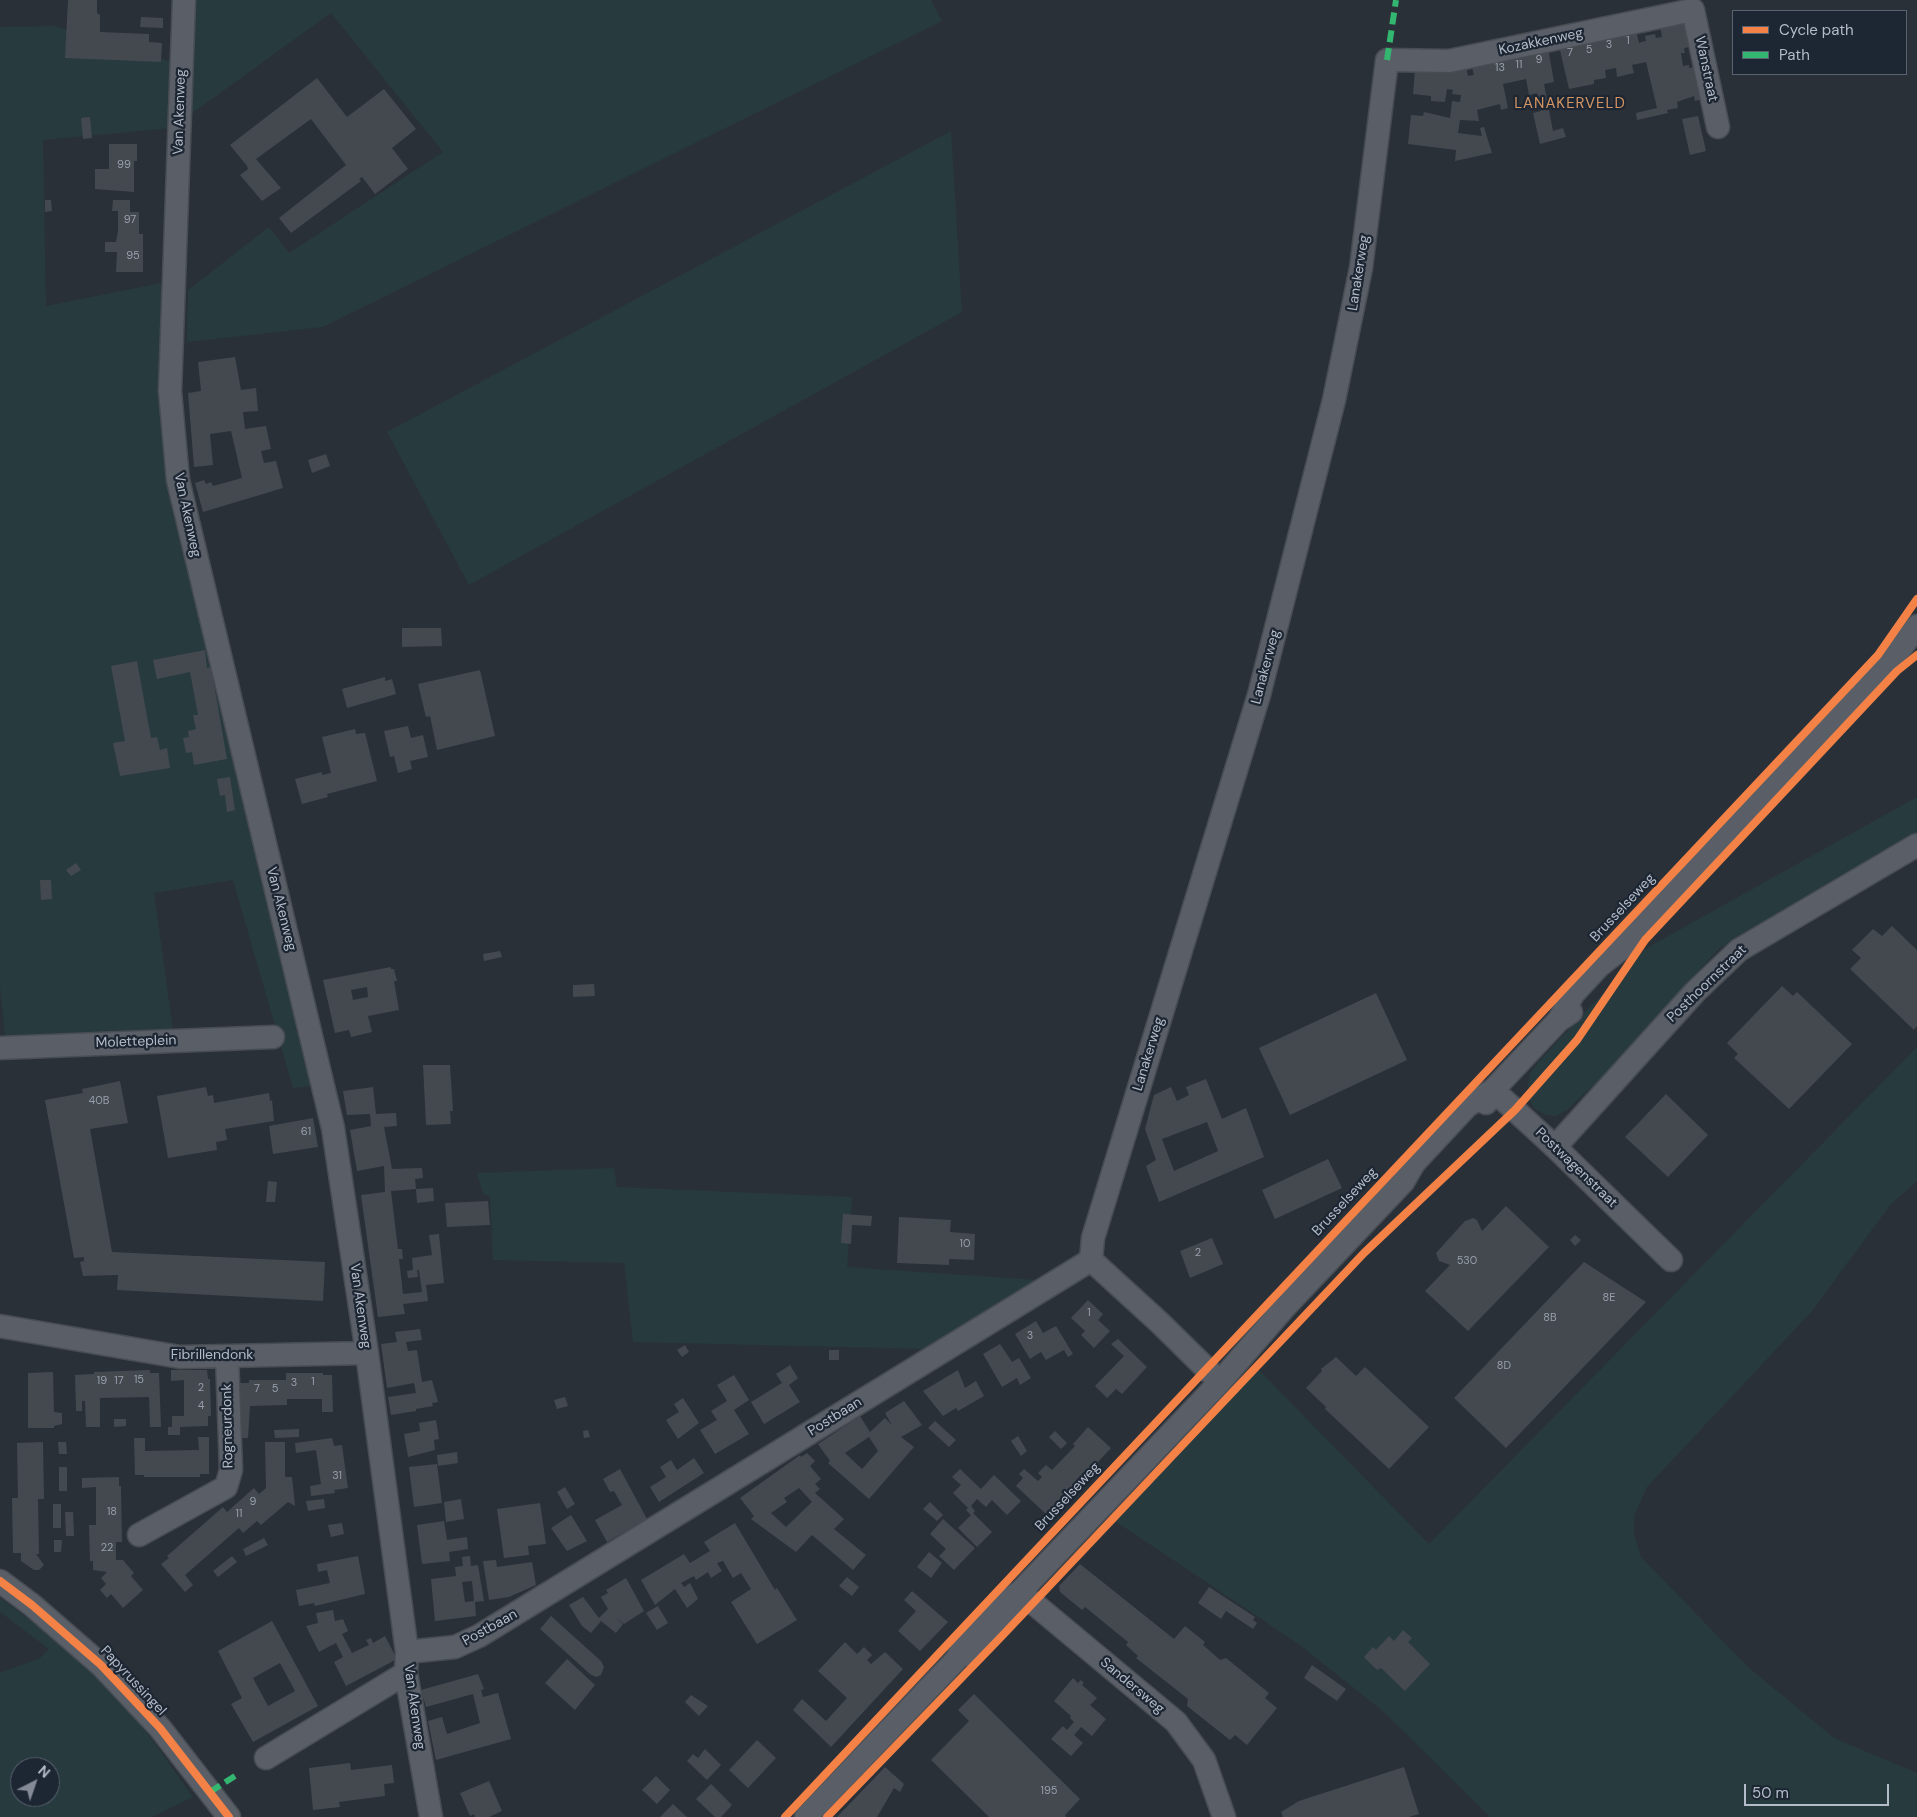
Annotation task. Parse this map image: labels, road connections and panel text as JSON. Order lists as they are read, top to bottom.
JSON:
{
  "streets": {
    "street": [
      "Kozakkenweg",
      "Wanstraat",
      "Van Akenweg",
      "Lanakerweg",
      "Brusselseweg",
      "Posthoornstraat",
      "Moletteplein",
      "Postwagenstraat",
      "Fibrillendonk",
      "Postbaan",
      "Rogneurdonk",
      "Papyrussingel",
      "Sandersweg"
    ]
  },
  "crossings": [
    ["Kozakkenweg", "Wanstraat"],
    ["Kozakkenweg", "Lanakerweg"],
    ["Van Akenweg", "Fibrillendonk"],
    ["Van Akenweg", "Postbaan"],
    ["Lanakerweg", "Postbaan"],
    ["Brusselseweg", "Postwagenstraat"],
    ["Brusselseweg", "Sandersweg"],
    ["Posthoornstraat", "Postwagenstraat"],
    ["Fibrillendonk", "Rogneurdonk"]
  ],
  "districts": ["LANAKERVELD"],
  "house_numbers": [
    "1",
    "3",
    "5",
    "7",
    "9",
    "11",
    "13",
    "99",
    "97",
    "95",
    "40B",
    "61",
    "10",
    "2",
    "530",
    "8E",
    "1",
    "8B",
    "3",
    "8D",
    "15",
    "19",
    "17",
    "1",
    "3",
    "2",
    "7",
    "5",
    "4",
    "31",
    "9",
    "18",
    "11",
    "22",
    "195"
  ],
  "legend": ["Cycle path", "Path"],
  "scale_bar": "50 m",
  "north": "top right"
}
